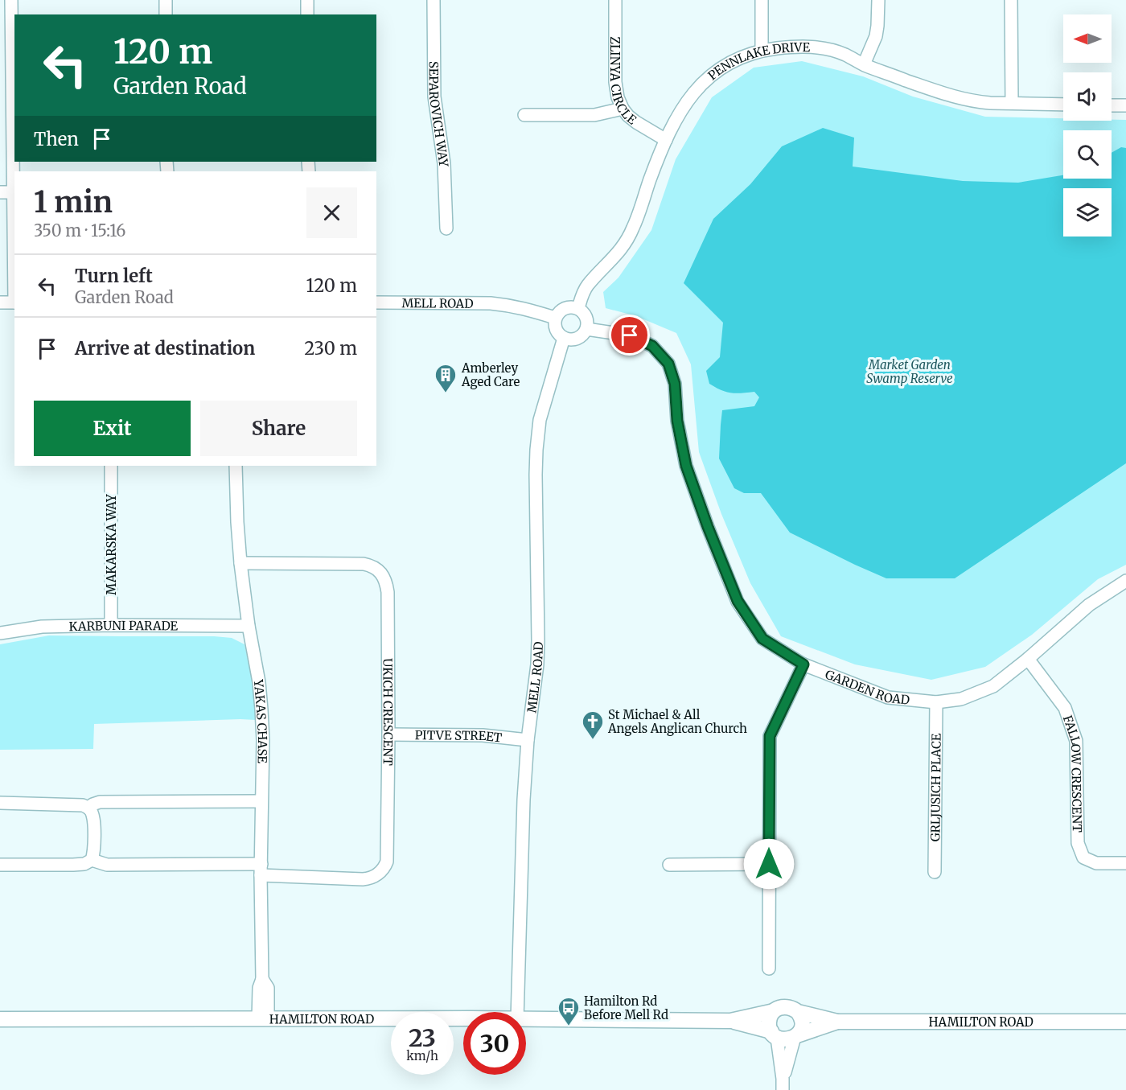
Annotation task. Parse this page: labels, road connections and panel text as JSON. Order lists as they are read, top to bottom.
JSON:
{
  "streets": {
    "main road": ["HAMILTON ROAD"],
    "street": [
      "PENNLAKE DRIVE",
      "ZLINYA CIRCLE",
      "SEPAROVICH WAY",
      "MELL ROAD",
      "MAKARSKA WAY",
      "KARBUNI PARADE",
      "GARDEN ROAD",
      "UKICH CRESCENT",
      "YAKAS CHASE",
      "PITVE STREET",
      "FALLOW CRESCENT",
      "GRLJUSICH PLACE"
    ]
  },
  "crossings": [
    ["PENNLAKE DRIVE", "ZLINYA CIRCLE"],
    ["PENNLAKE DRIVE", "MELL ROAD"],
    ["PENNLAKE DRIVE", "GARDEN ROAD"],
    ["MELL ROAD", "GARDEN ROAD"],
    ["MELL ROAD", "PITVE STREET"],
    ["MAKARSKA WAY", "KARBUNI PARADE"],
    ["KARBUNI PARADE", "YAKAS CHASE"],
    ["GARDEN ROAD", "FALLOW CRESCENT"],
    ["GARDEN ROAD", "GRLJUSICH PLACE"],
    ["UKICH CRESCENT", "YAKAS CHASE"],
    ["UKICH CRESCENT", "PITVE STREET"],
    ["YAKAS CHASE", "HAMILTON ROAD"]
  ],
  "parks": ["Market Garden Swamp Reserve"],
  "places": {
    "building": ["Amberley Aged Care"],
    "church": ["St Michael & All Angels Anglican Church"],
    "bus stop": ["Hamilton Rd Before Mell Rd"]
  },
  "north": "left",
  "page": {
    "turn": ["120 m", "Garden Road"],
    "then": "Then",
    "heading": ["1 min", "350 m · 15:16"],
    "list": [
      {
        "name": "Turn left",
        "note": "Garden Road",
        "value": "120 m"
      },
      {
        "name": "Arrive at destination",
        "value": "230 m"
      }
    ],
    "buttons": ["Exit", "Share"],
    "speed": "23 km/h",
    "limit": "30"
  }
}
